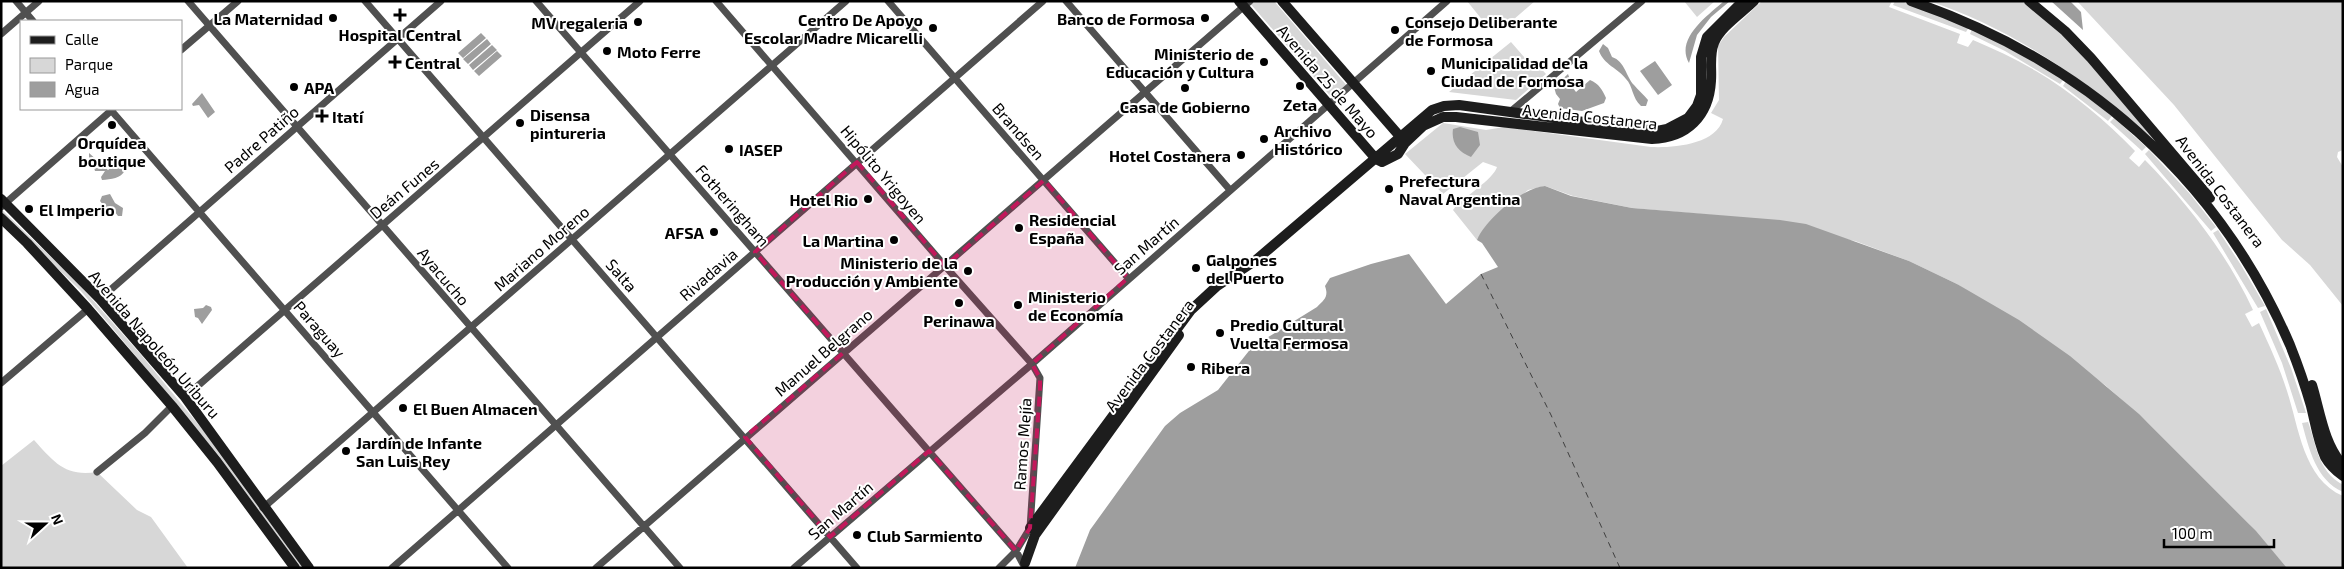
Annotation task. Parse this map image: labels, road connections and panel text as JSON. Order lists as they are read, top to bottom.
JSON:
{
  "streets": {
    "main road": ["Avenida 25 de Mayo", "Avenida Costanera", "Avenida Napoleón Uriburu"],
    "street": [
      "Brandsen",
      "Padre Patiño",
      "Hipólito Yrigoyen",
      "Deán Funes",
      "Fotheringham",
      "San Martín",
      "Mariano Moreno",
      "Rivadavia",
      "Salta",
      "Ayacucho",
      "Paraguay",
      "Manuel Belgrano",
      "Ramos Mejía"
    ]
  },
  "crossings": [
    ["Avenida 25 de Mayo", "Avenida Costanera"],
    ["Avenida 25 de Mayo", "San Martín"],
    ["Avenida 25 de Mayo", "Manuel Belgrano"],
    ["Avenida Costanera", "Fotheringham"],
    ["Avenida Costanera", "Ramos Mejía"],
    ["Brandsen", "San Martín"],
    ["Brandsen", "Rivadavia"],
    ["Brandsen", "Manuel Belgrano"],
    ["Padre Patiño", "Salta"],
    ["Padre Patiño", "Ayacucho"],
    ["Padre Patiño", "Paraguay"],
    ["Padre Patiño", "Avenida Napoleón Uriburu"],
    ["Hipólito Yrigoyen", "San Martín"],
    ["Hipólito Yrigoyen", "Mariano Moreno"],
    ["Hipólito Yrigoyen", "Rivadavia"],
    ["Hipólito Yrigoyen", "Manuel Belgrano"],
    ["Hipólito Yrigoyen", "Ramos Mejía"],
    ["Deán Funes", "Fotheringham"],
    ["Deán Funes", "Salta"],
    ["Deán Funes", "Ayacucho"],
    ["Deán Funes", "Paraguay"],
    ["Deán Funes", "Avenida Napoleón Uriburu"],
    ["Fotheringham", "San Martín"],
    ["Fotheringham", "Mariano Moreno"],
    ["Fotheringham", "Rivadavia"],
    ["Fotheringham", "Manuel Belgrano"],
    ["San Martín", "Salta"],
    ["San Martín", "Ramos Mejía"],
    ["Mariano Moreno", "Salta"],
    ["Mariano Moreno", "Ayacucho"],
    ["Mariano Moreno", "Paraguay"],
    ["Mariano Moreno", "Avenida Napoleón Uriburu"],
    ["Rivadavia", "Salta"],
    ["Rivadavia", "Ayacucho"],
    ["Rivadavia", "Paraguay"],
    ["Salta", "Manuel Belgrano"],
    ["Ayacucho", "Manuel Belgrano"]
  ],
  "places": {
    "health": ["Hospital Central", "Central", "Itatí"],
    "other": [
      "La Maternidad",
      "Banco de Formosa",
      "MV regaleria",
      "Centro De Apoyo Escolar Madre Micarelli",
      "Consejo Deliberante de Formosa",
      "Moto Ferre",
      "Ministerio de Educación y Cultura",
      "Municipalidad de la Ciudad de Formosa",
      "Zeta",
      "APA",
      "Casa de Gobierno",
      "Disensa pintureria",
      "Orquídea boutique",
      "Archivo Histórico",
      "IASEP",
      "Hotel Costanera",
      "Prefectura Naval Argentina",
      "Hotel Rio",
      "El Imperio",
      "Residencial España",
      "AFSA",
      "La Martina",
      "Galpones del Puerto",
      "Ministerio de la Producción y Ambiente",
      "Perinawa",
      "Ministerio de Economía",
      "Predio Cultural Vuelta Fermosa",
      "Ribera",
      "El Buen Almacen",
      "Jardín de Infante San Luis Rey",
      "Club Sarmiento"
    ]
  },
  "legend": ["Calle", "Parque", "Agua"],
  "scale_bar": "100 m",
  "north": "right"
}
